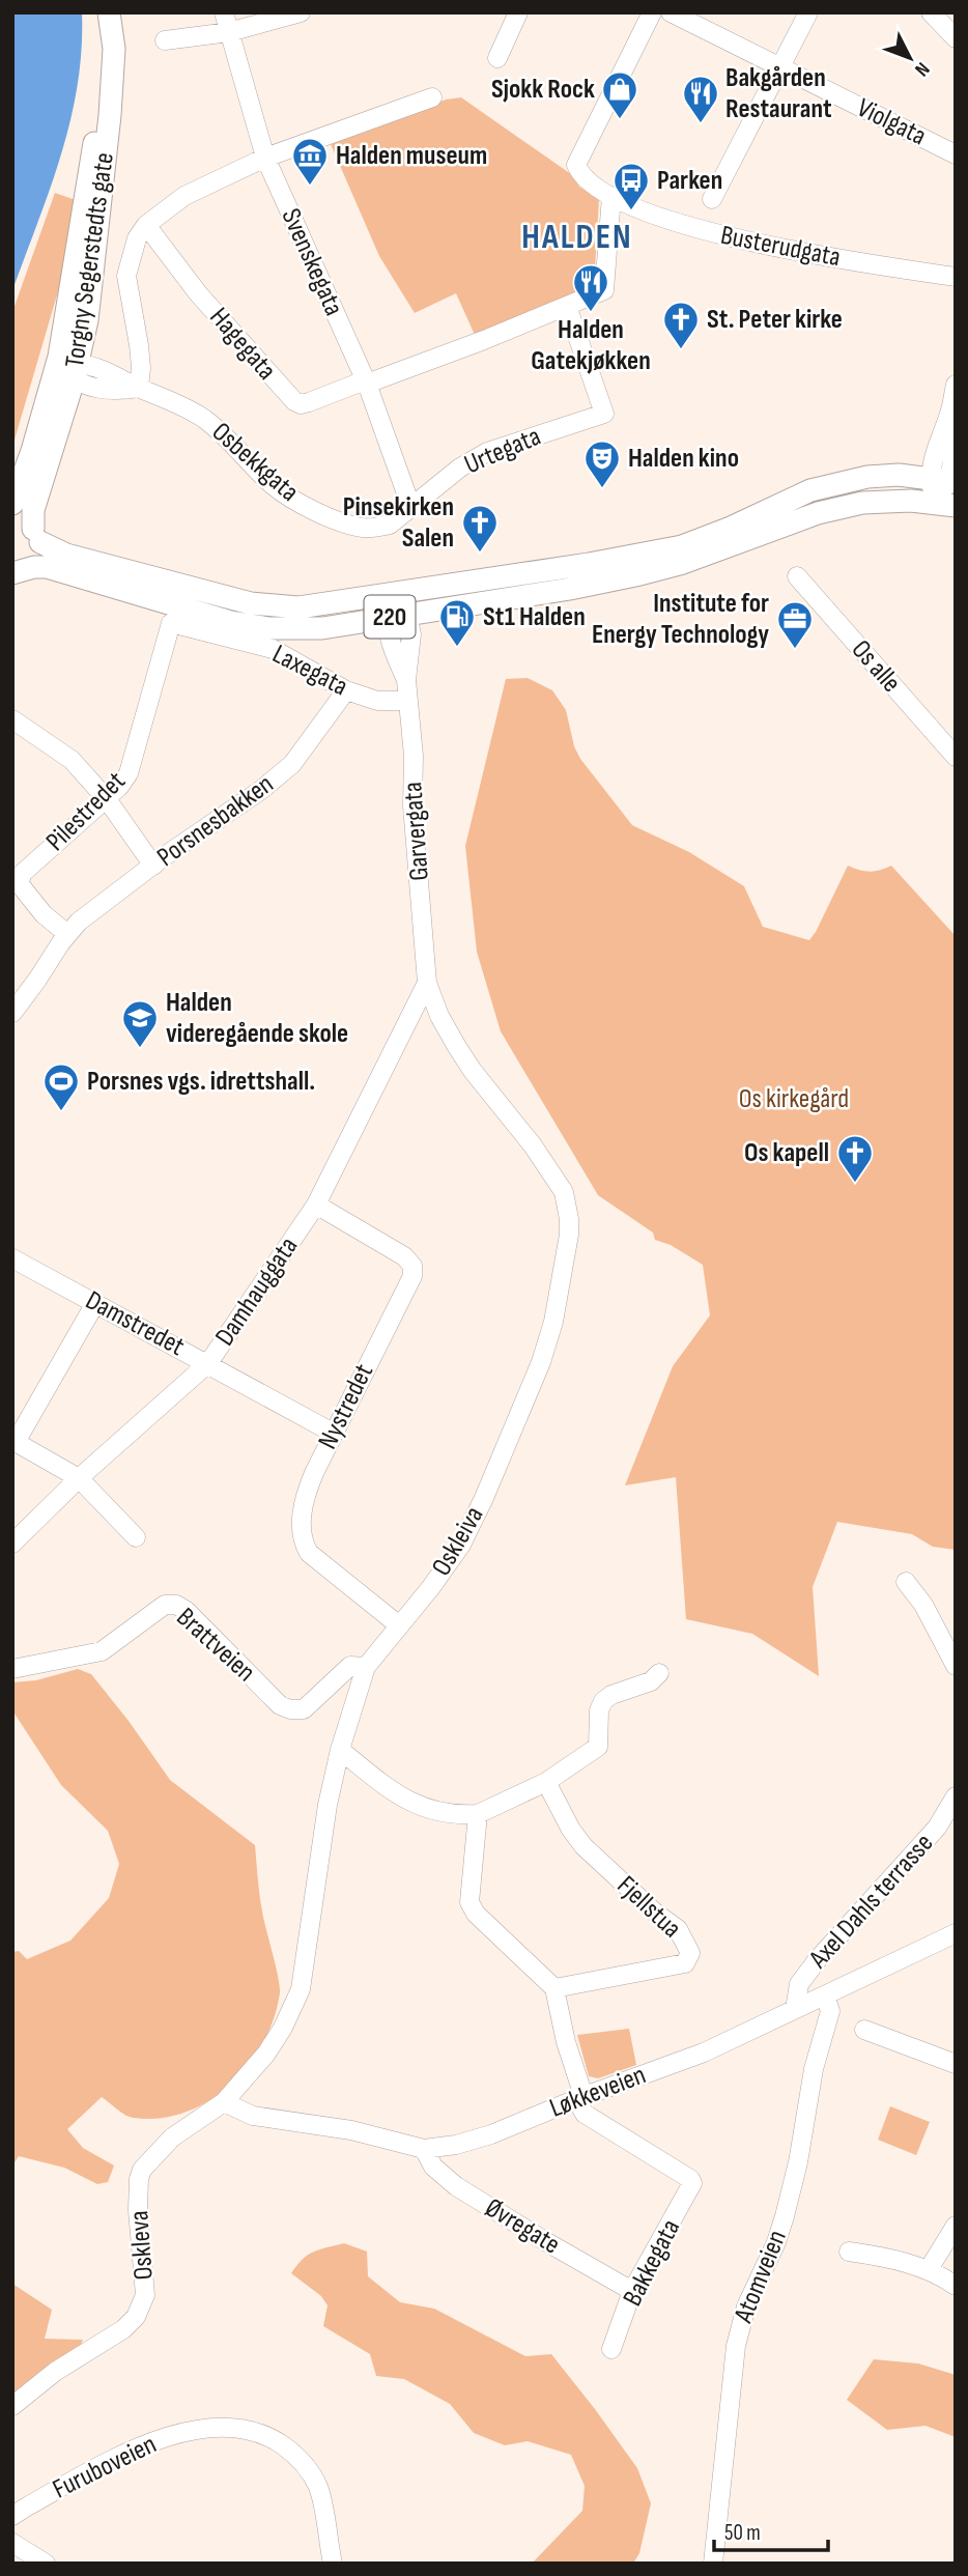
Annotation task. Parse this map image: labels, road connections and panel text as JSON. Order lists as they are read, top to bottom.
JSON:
{
  "streets": {
    "main road": ["Torgny Segerstedts gate", "220"],
    "street": [
      "Violgata",
      "Busterudgata",
      "Svenskegata",
      "Hagegata",
      "Urtegata",
      "Osbekkgata",
      "Os alle",
      "Laxegata",
      "Pilestredet",
      "Porsnesbakken",
      "Garvergata",
      "Damhauggata",
      "Damstredet",
      "Nystredet",
      "Oskleiva",
      "Brattveien",
      "Axel Dahls terrasse",
      "Fjellstua",
      "Løkkeveien",
      "Øvregate",
      "Oskleva",
      "Bakkegata",
      "Atomveien",
      "Furuboveien"
    ]
  },
  "crossings": [
    ["Torgny Segerstedts gate", "Osbekkgata"],
    ["Torgny Segerstedts gate", "220"],
    ["Svenskegata", "Hagegata"],
    ["Svenskegata", "Urtegata"],
    ["Svenskegata", "Osbekkgata"],
    ["Urtegata", "Osbekkgata"],
    ["220", "Garvergata"],
    ["Laxegata", "Pilestredet"],
    ["Laxegata", "Porsnesbakken"],
    ["Laxegata", "Garvergata"],
    ["Pilestredet", "Porsnesbakken"],
    ["Garvergata", "Damhauggata"],
    ["Garvergata", "Oskleiva"],
    ["Damhauggata", "Damstredet"],
    ["Damhauggata", "Nystredet"],
    ["Damhauggata", "Oskleiva"],
    ["Damstredet", "Nystredet"],
    ["Nystredet", "Oskleiva"],
    ["Oskleiva", "Brattveien"],
    ["Oskleiva", "Løkkeveien"],
    ["Oskleiva", "Oskleva"],
    ["Axel Dahls terrasse", "Løkkeveien"],
    ["Løkkeveien", "Øvregate"],
    ["Løkkeveien", "Oskleva"],
    ["Løkkeveien", "Bakkegata"],
    ["Løkkeveien", "Atomveien"],
    ["Øvregate", "Bakkegata"]
  ],
  "districts": ["HALDEN"],
  "parks": ["Os kirkegård"],
  "places": {
    "shop": ["Sjokk Rock"],
    "restaurant": ["Bakgården Restaurant", "Halden Gatekjøkken"],
    "museum": ["Halden museum"],
    "bus stop": ["Parken"],
    "church": ["St. Peter kirke", "Pinsekirken Salen", "Os kapell"],
    "theatre": ["Halden kino"],
    "fuel station": ["St1 Halden"],
    "office": ["Institute for Energy Technology"],
    "school or university": ["Halden videregående skole"],
    "sports": ["Porsnes vgs. idrettshall."]
  },
  "scale_bar": "50 m",
  "north": "bottom right"
}
